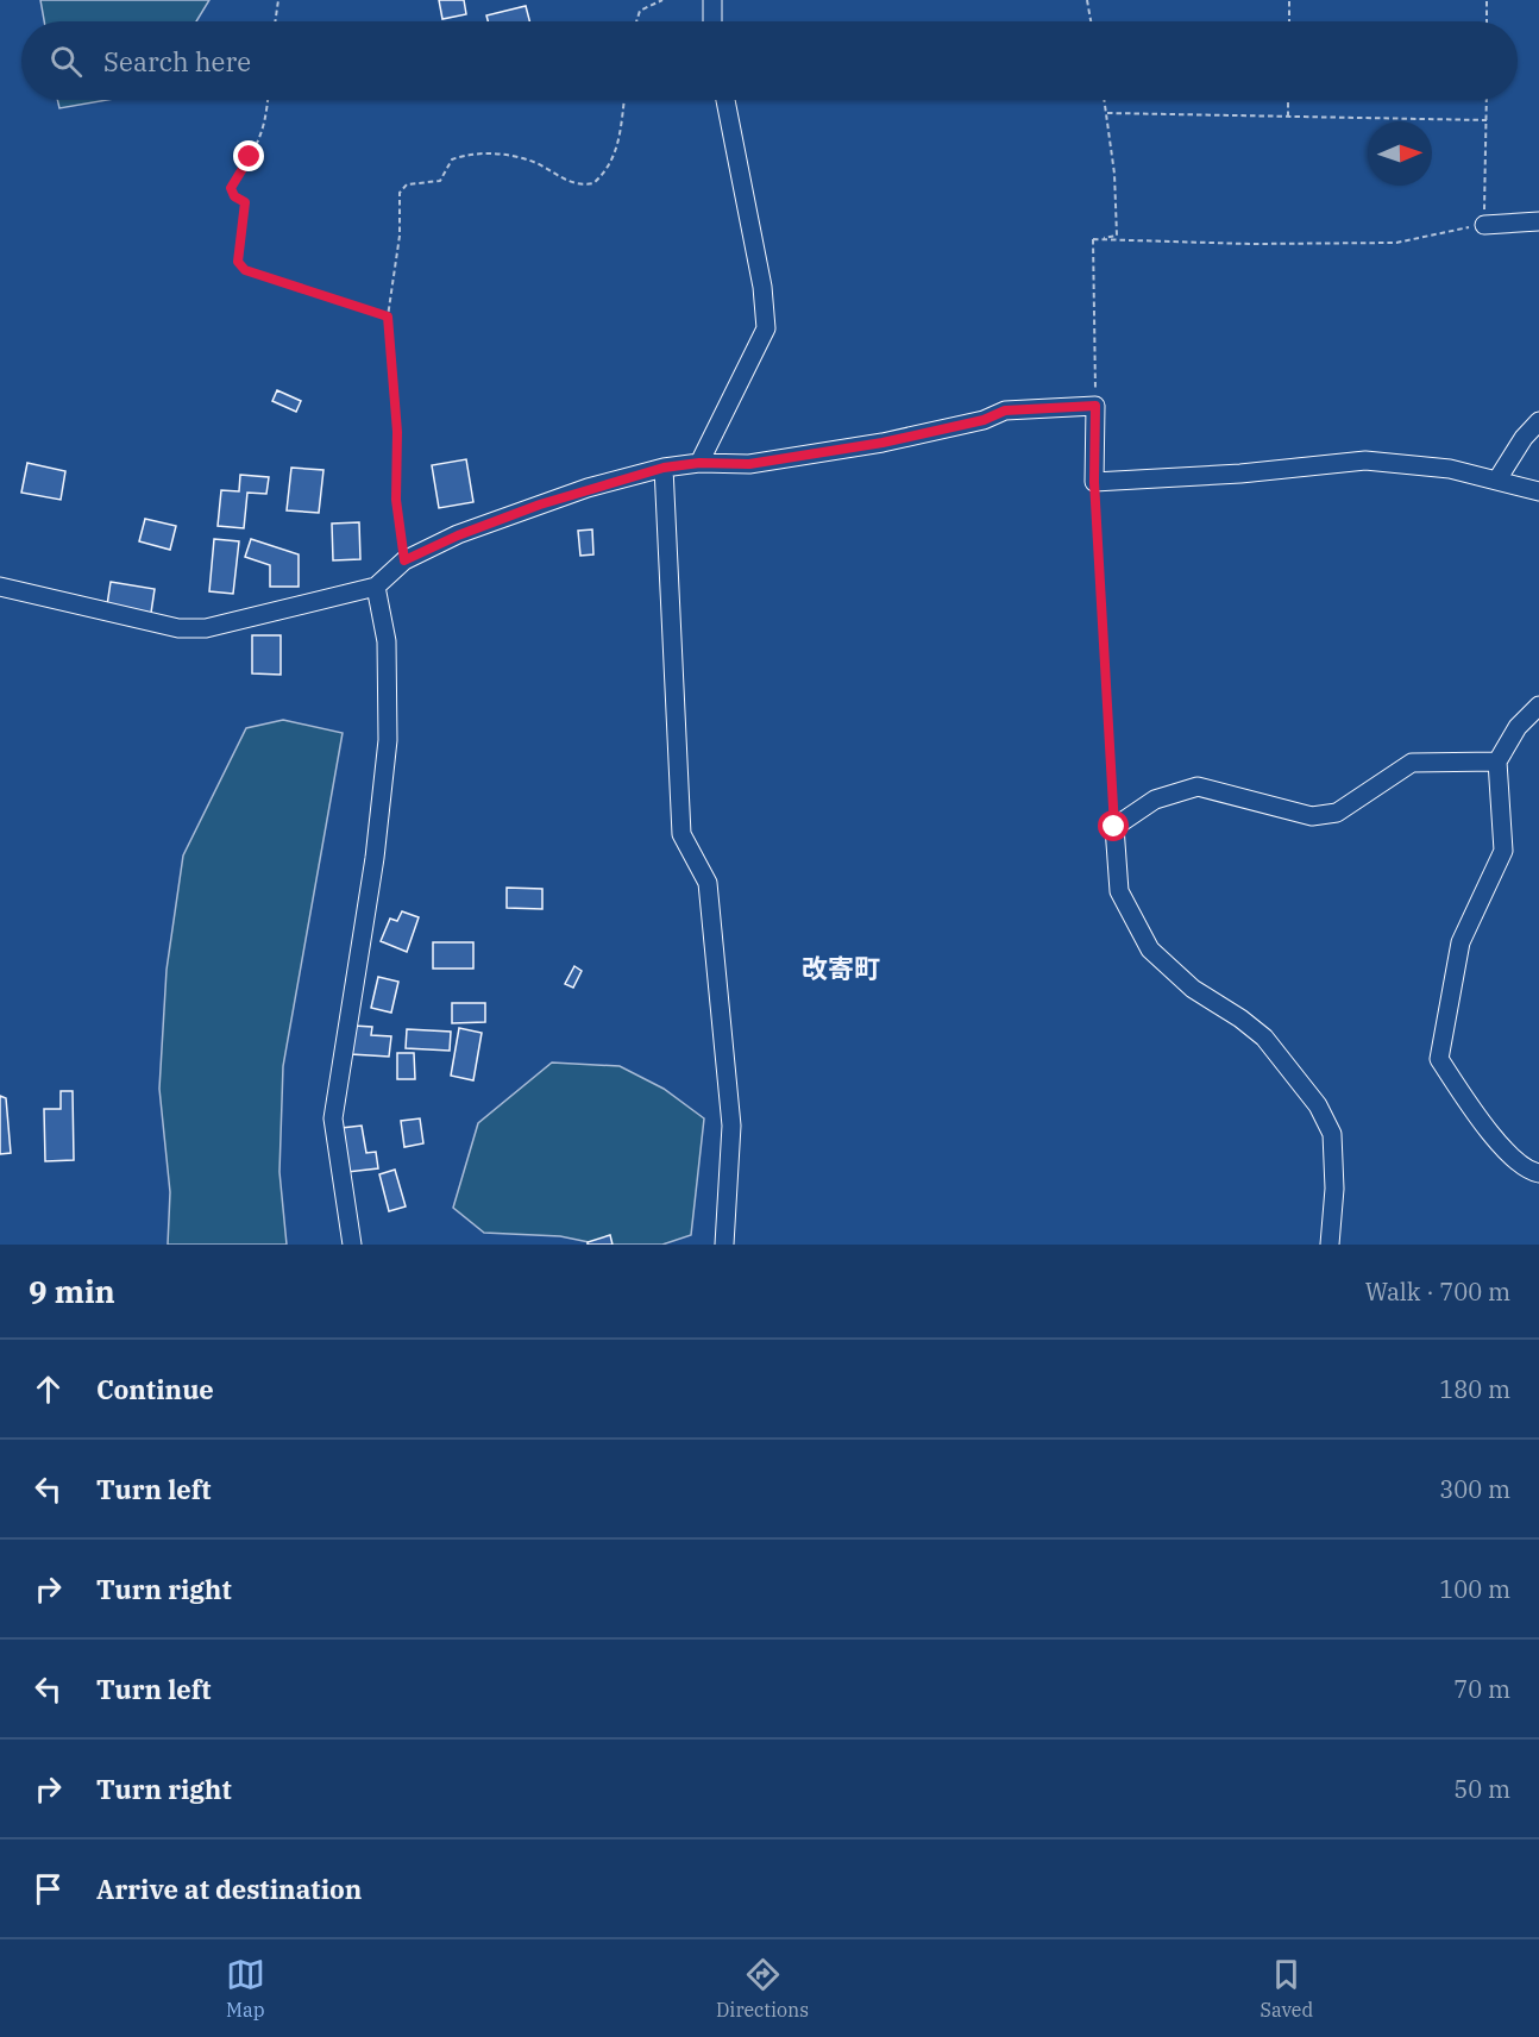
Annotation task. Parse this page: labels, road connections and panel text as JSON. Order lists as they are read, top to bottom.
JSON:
{
  "districts": ["改寄町"],
  "north": "right",
  "page": {
    "search": "Search here",
    "heading": ["9 min", "Walk · 700 m"],
    "list": [
      ["Continue", "180 m"],
      ["Turn left", "300 m"],
      ["Turn right", "100 m"],
      ["Turn left", "70 m"],
      ["Turn right", "50 m"],
      "Arrive at destination"
    ],
    "nav": ["Map", "Directions", "Saved"]
  }
}
